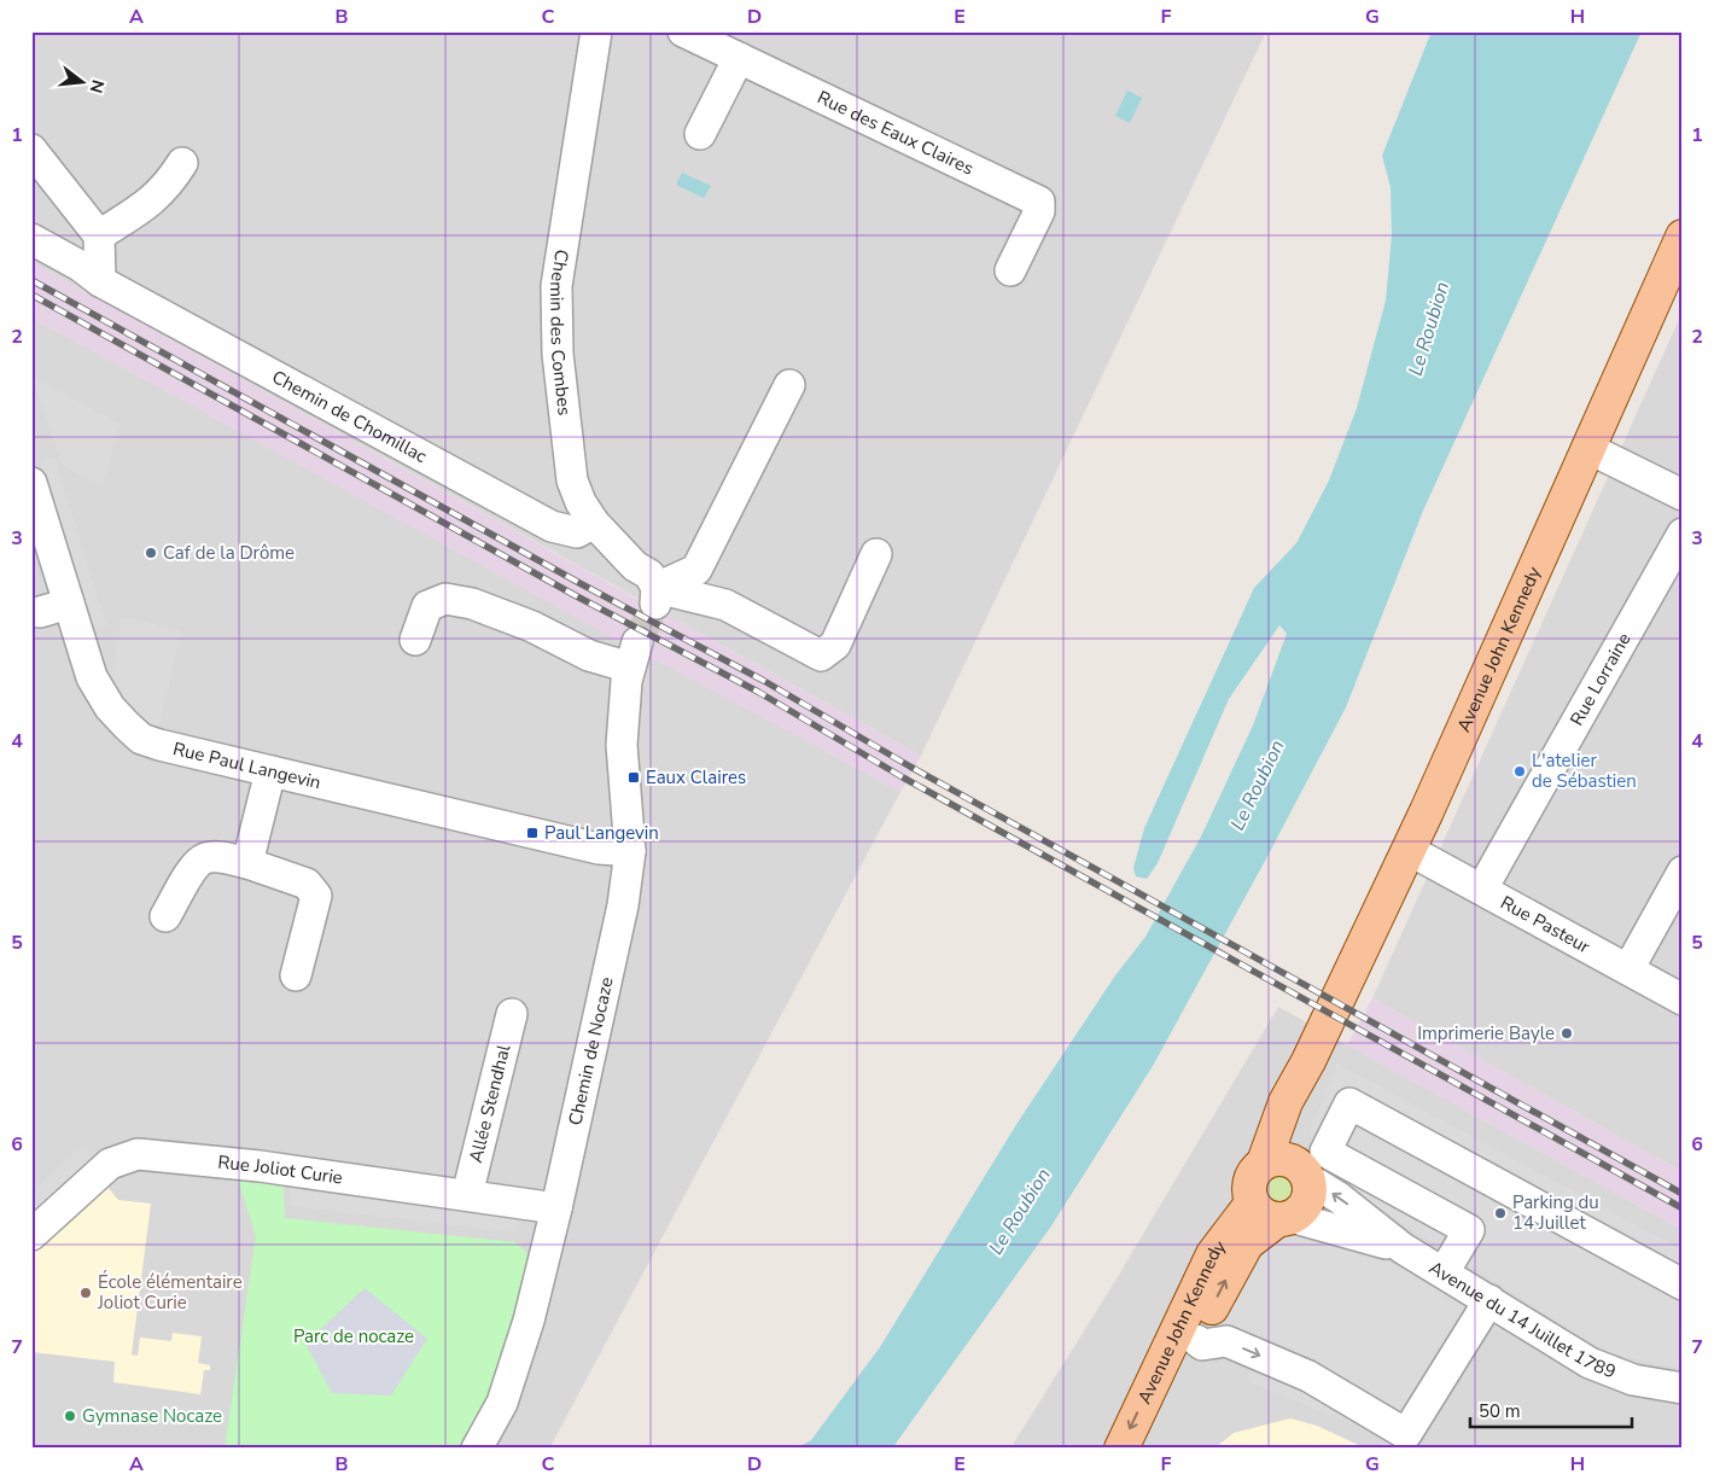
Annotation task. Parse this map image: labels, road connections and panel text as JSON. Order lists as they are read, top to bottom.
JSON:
{
  "streets": {
    "main road": ["Avenue John Kennedy"],
    "street": [
      "Rue des Eaux Claires",
      "Chemin des Combes",
      "Chemin de Chomillac",
      "Rue Lorraine",
      "Rue Paul Langevin",
      "Rue Pasteur",
      "Chemin de Nocaze",
      "Allée Stendhal",
      "Rue Joliot Curie",
      "Avenue du 14 Juillet 1789"
    ]
  },
  "crossings": [
    ["Chemin des Combes", "Chemin de Chomillac"],
    ["Avenue John Kennedy", "Rue Pasteur"],
    ["Avenue John Kennedy", "Avenue du 14 Juillet 1789"],
    ["Rue Lorraine", "Rue Pasteur"],
    ["Rue Paul Langevin", "Chemin de Nocaze"],
    ["Chemin de Nocaze", "Rue Joliot Curie"],
    ["Allée Stendhal", "Rue Joliot Curie"]
  ],
  "water": ["Le Roubion"],
  "parks": ["Parc de nocaze"],
  "places": {
    "other": [
      "Caf de la Drôme",
      "L'atelier de Sébastien",
      "Imprimerie Bayle",
      "Parking du 14 Juillet",
      "École élémentaire Joliot Curie",
      "Gymnase Nocaze"
    ],
    "transit": ["Eaux Claires", "Paul Langevin"]
  },
  "scale_bar": "50 m",
  "north": "right",
  "grid": {
    "columns": [
      "A",
      "B",
      "C",
      "D",
      "E",
      "F",
      "G",
      "H"
    ],
    "rows": [
      "1",
      "2",
      "3",
      "4",
      "5",
      "6",
      "7"
    ]
  }
}
